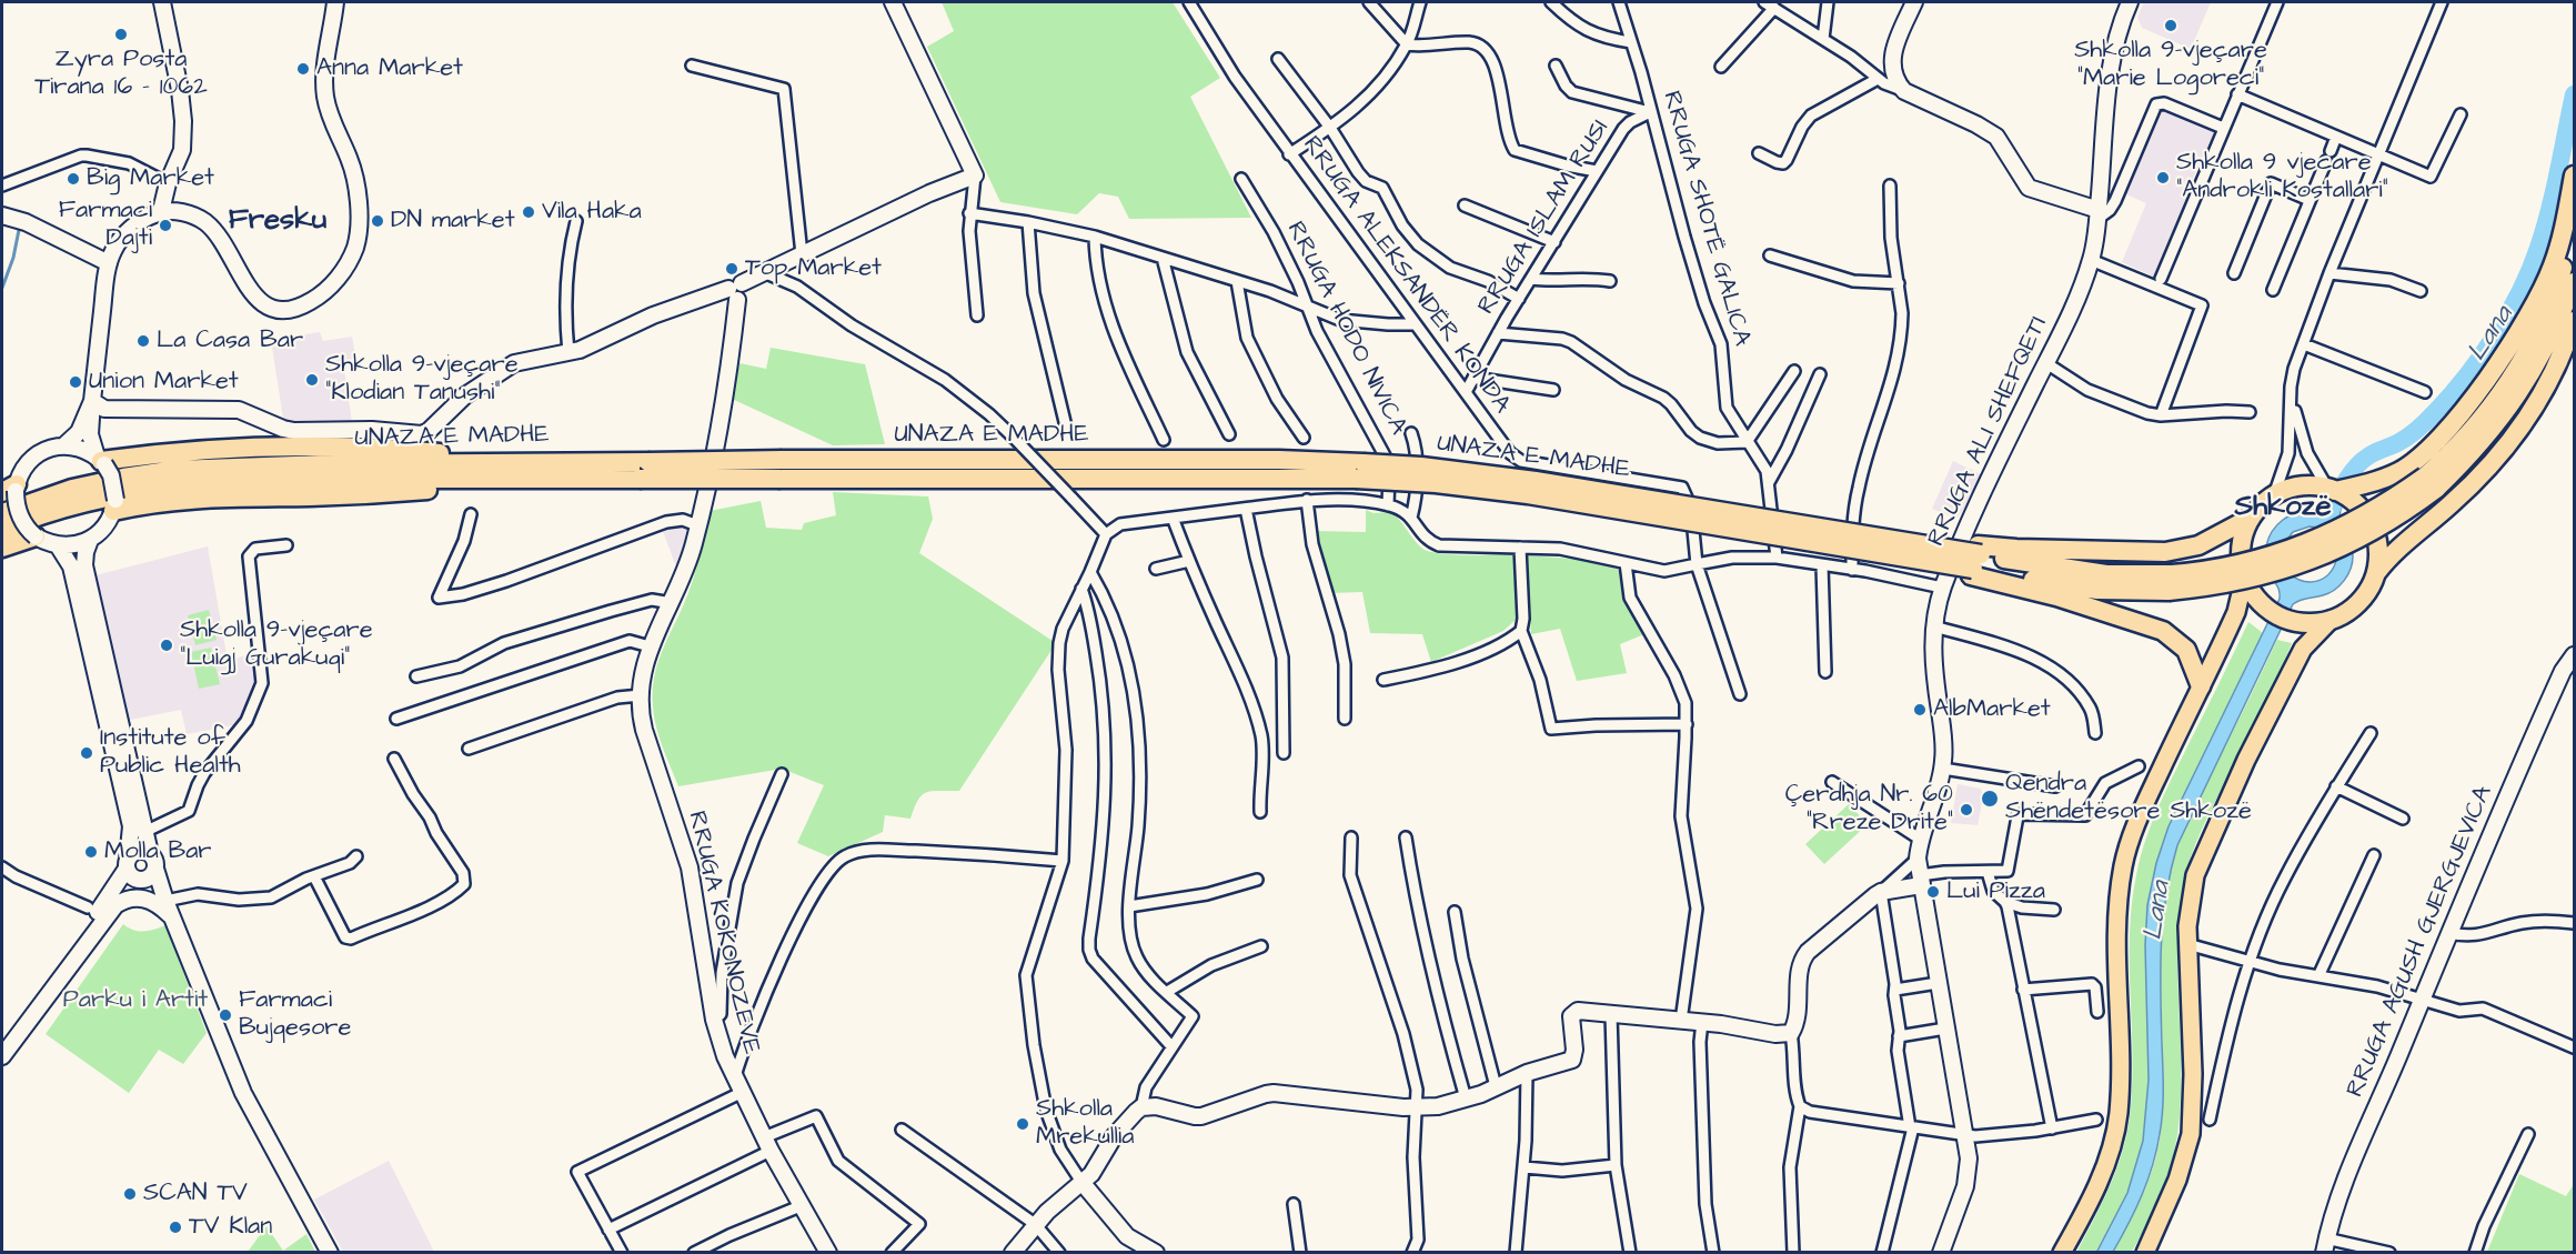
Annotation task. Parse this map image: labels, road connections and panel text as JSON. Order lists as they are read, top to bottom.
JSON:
{
  "streets": {
    "highway": ["UNAZA E MADHE"],
    "main road": ["RRUGA ALI SHEFQETI", "RRUGA KOKONOZEVE", "RRUGA AGUSH GJERGJEVICA"],
    "street": [
      "RRUGA ISLAM RUSI",
      "RRUGA SHOTË GALICA",
      "RRUGA ALEKSANDËR KONDA",
      "RRUGA HODO NIVICA"
    ]
  },
  "crossings": [
    ["RRUGA ISLAM RUSI", "RRUGA SHOTË GALICA"],
    ["RRUGA ISLAM RUSI", "RRUGA ALEKSANDËR KONDA"],
    ["UNAZA E MADHE", "RRUGA KOKONOZEVE"]
  ],
  "districts": ["Fresku", "Shkozë"],
  "water": ["Lana"],
  "parks": ["Parku i Artit"],
  "places": [
    "Shkolla 9-vjeçare \"Marie Logoreci\"",
    "Zyra Posta Tirana 16 - 1062",
    "Anna Market",
    "Shkolla 9 vjecare \"Androkli Kostallari\"",
    "Big Market",
    "Vila Haka",
    "DN market",
    "Farmaci Dajti",
    "Top Market",
    "La Casa Bar",
    "Shkolla 9-vjeçare \"Klodian Tanushi\"",
    "Union Market",
    "Shkolla 9-vjeçare \"Luigj Gurakuqi\"",
    "AlbMarket",
    "Institute of Public Health",
    "Qendra Shëndetësore Shkozë",
    "Çerdhja Nr. 60 “Rreze Drite”",
    "Molla Bar",
    "Lui Pizza",
    "Farmaci Bujqesore",
    "Shkolla Mrekullia",
    "SCAN TV",
    "TV Klan"
  ]
}
